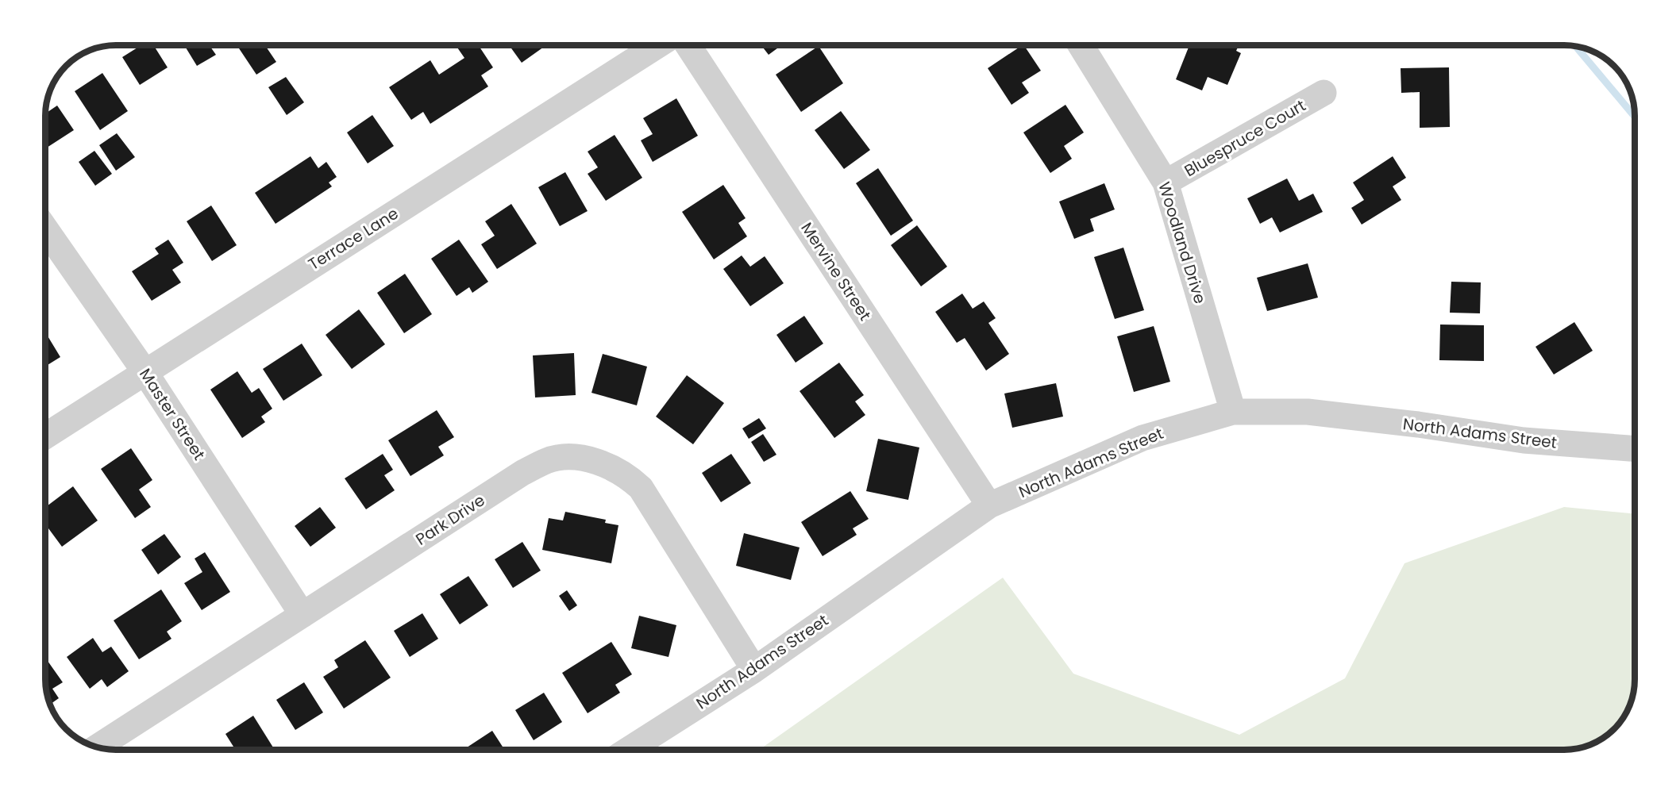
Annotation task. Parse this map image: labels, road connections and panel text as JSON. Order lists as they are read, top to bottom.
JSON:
{
  "streets": {
    "street": [
      "Bluespruce Court",
      "Terrace Lane",
      "Woodland Drive",
      "Mervine Street",
      "Master Street",
      "North Adams Street",
      "Park Drive"
    ]
  },
  "crossings": [
    ["Bluespruce Court", "Woodland Drive"],
    ["Terrace Lane", "Master Street"],
    ["Woodland Drive", "North Adams Street"],
    ["Mervine Street", "North Adams Street"],
    ["Master Street", "Park Drive"],
    ["North Adams Street", "Park Drive"]
  ]
}
